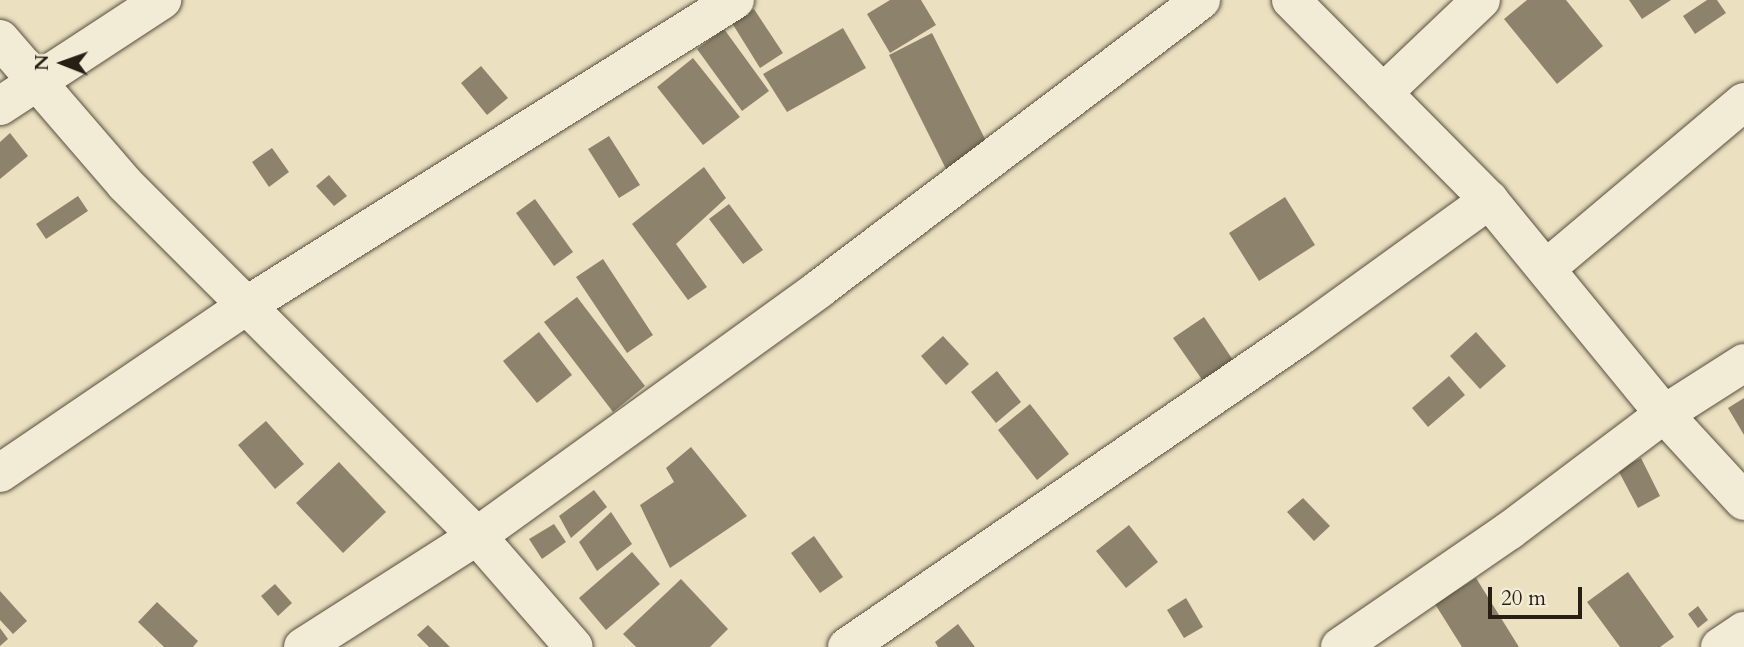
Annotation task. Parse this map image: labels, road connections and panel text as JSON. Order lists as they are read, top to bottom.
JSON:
{
  "scale_bar": "20 m",
  "north": "left"
}
